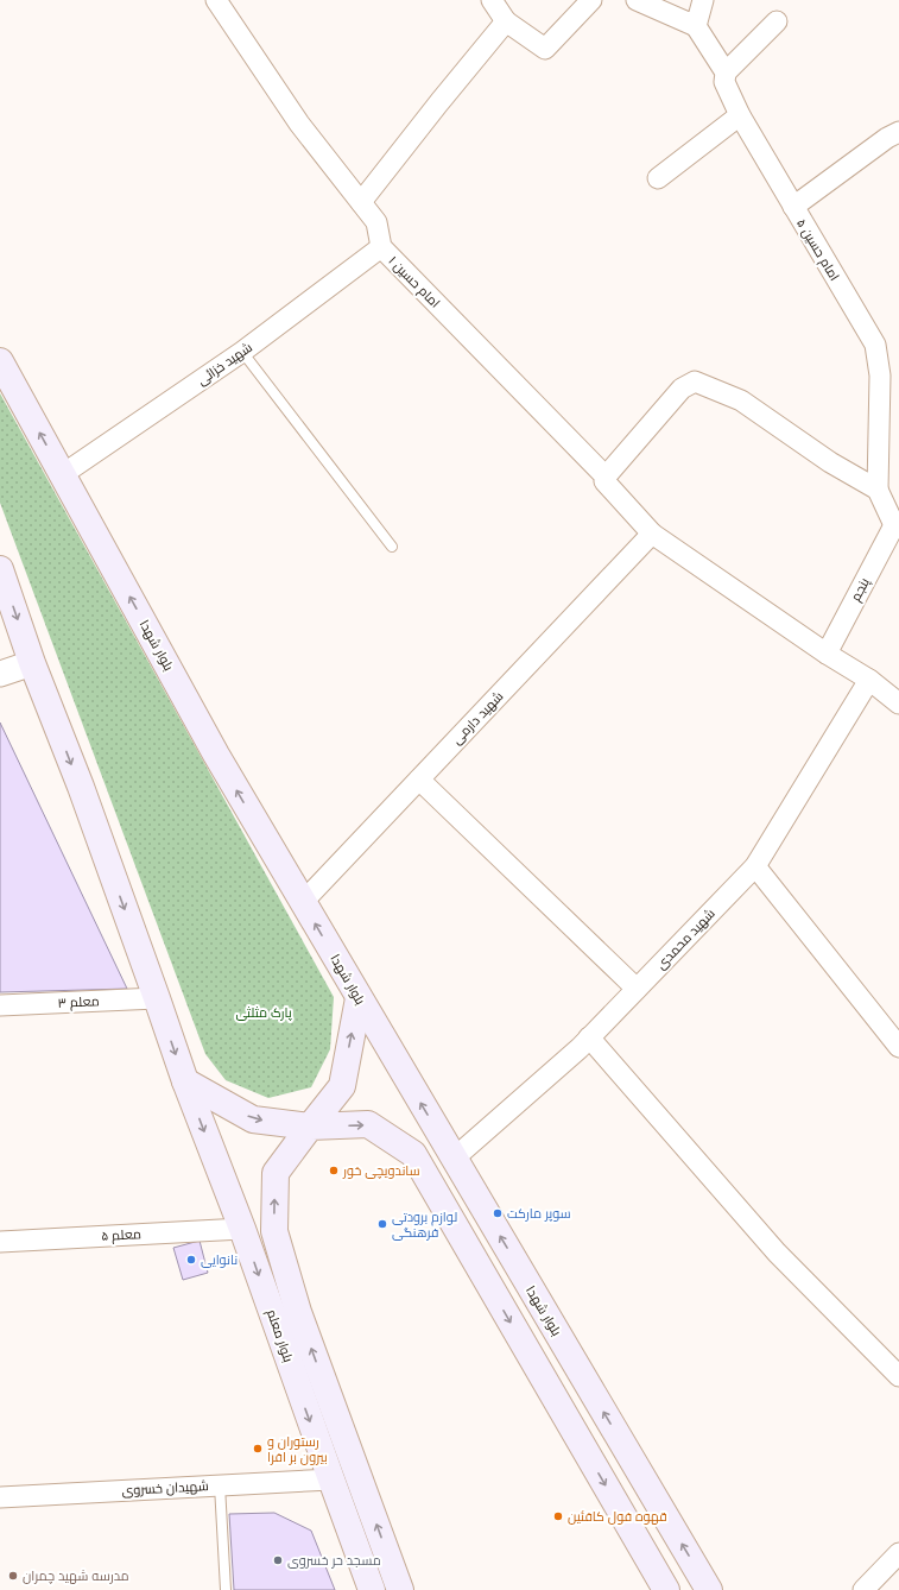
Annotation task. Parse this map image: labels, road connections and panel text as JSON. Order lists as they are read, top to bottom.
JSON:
{
  "streets": {
    "main road": ["بلوار شهدا", "بلوار معلم"],
    "street": [
      "امام حسین ۵",
      "امام حسین ۱",
      "شهید خزائی",
      "پنجم",
      "شهید دارمی",
      "شهید محمدی",
      "معلم ۳",
      "معلم ۵",
      "شهیدان خسروی"
    ]
  },
  "crossings": [
    ["امام حسین ۱", "شهید خزائی"],
    ["امام حسین ۱", "شهید دارمی"],
    ["شهید خزائی", "بلوار شهدا"],
    ["بلوار شهدا", "شهید دارمی"],
    ["بلوار شهدا", "شهید محمدی"],
    ["بلوار شهدا", "بلوار معلم"],
    ["معلم ۵", "بلوار معلم"],
    ["بلوار معلم", "شهیدان خسروی"]
  ],
  "parks": ["پارک مثلثی"],
  "places": [
    "ساندویچی خور",
    "سوپر مارکت",
    "لوازم برودتی فرهنگی",
    "نانوایی",
    "رستوران و بيرون بر افرا",
    "قهوه فول کافئین",
    "مسجد حر خسروی",
    "مدرسه شهید چمران"
  ]
}
